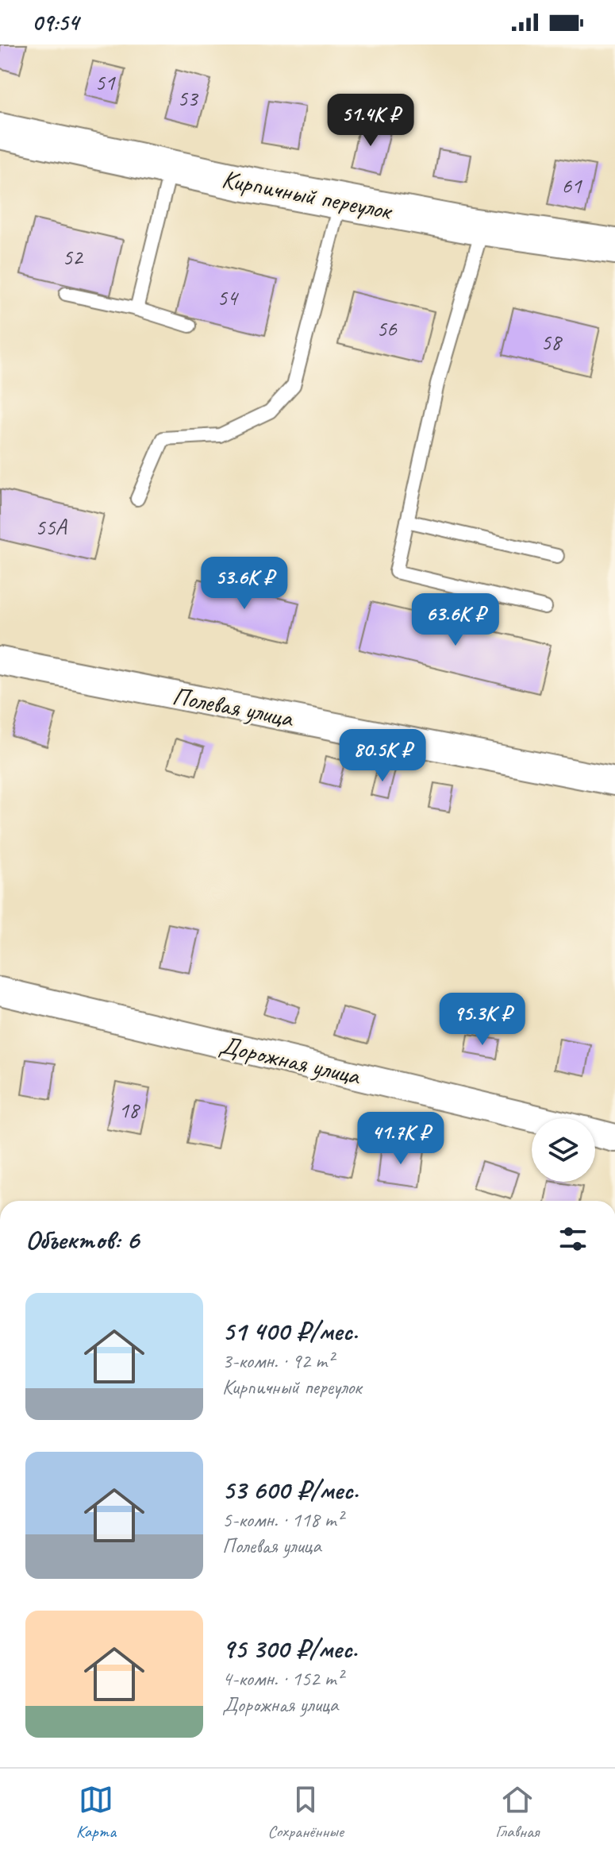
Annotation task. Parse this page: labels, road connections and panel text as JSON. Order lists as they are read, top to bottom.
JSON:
{
  "streets": {
    "street": ["Кирпичный переулок", "Полевая улица", "Дорожная улица"]
  },
  "house_numbers": [
    "51",
    "53",
    "61",
    "52",
    "54",
    "56",
    "58",
    "55А",
    "18"
  ],
  "page": {
    "status": "09:54",
    "price": [
      "51.4K ₽",
      "53.6K ₽",
      "63.6K ₽",
      "80.5K ₽",
      "95.3K ₽",
      "41.7K ₽"
    ],
    "heading": "Объектов: 6",
    "list": [
      {
        "name": "51 400 ₽/мес.",
        "note": "3-комн. · 92 m² · Кирпичный переулок"
      },
      {
        "name": "53 600 ₽/мес.",
        "note": "5-комн. · 118 m² · Полевая улица"
      },
      {
        "name": "95 300 ₽/мес.",
        "note": "4-комн. · 152 m² · Дорожная улица"
      }
    ],
    "tabs": ["Карта", "Сохранённые", "Главная"]
  }
}
